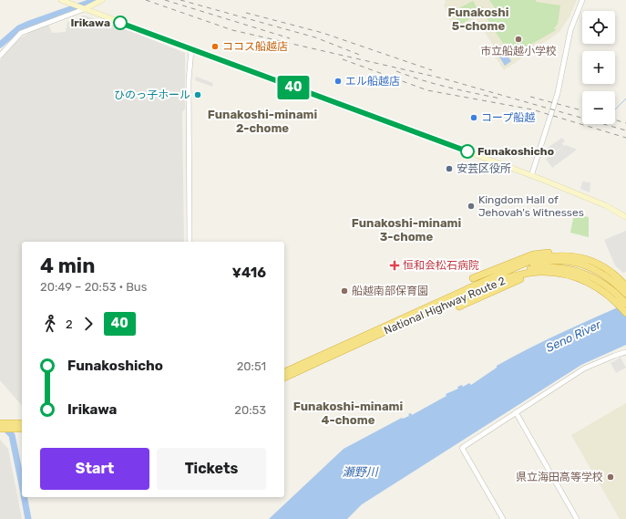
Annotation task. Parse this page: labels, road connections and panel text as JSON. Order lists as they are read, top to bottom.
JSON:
{
  "streets": {
    "highway": ["National Highway Route 2"]
  },
  "districts": [
    "Funakoshi 5-chome",
    "Funakoshi-minami 2-chome",
    "Funakoshi-minami 3-chome",
    "Funakoshi-minami 4-chome"
  ],
  "water": ["Seno River", "瀬野川"],
  "places": {
    "other": [
      "Irikawa",
      "市立船越小学校",
      "ココス船越店",
      "エル船越店",
      "ひのっ子ホール",
      "コープ船越",
      "Funakoshicho",
      "安芸区役所",
      "Kingdom Hall of Jehovah's Witnesses",
      "船越南部保育園",
      "県立海田高等学校"
    ],
    "health": ["恒和会松石病院"]
  },
  "lines": ["bus line 40"],
  "page": {
    "on_map": "40",
    "map_buttons": ["+", "−"],
    "heading": ["4 min", "20:49 – 20:53 · Bus", "¥416"],
    "legs": ["2", "40"],
    "list": [
      {
        "name": "Funakoshicho",
        "value": "20:51"
      },
      {
        "name": "Irikawa",
        "value": "20:53"
      }
    ],
    "buttons": ["Start", "Tickets"]
  }
}
